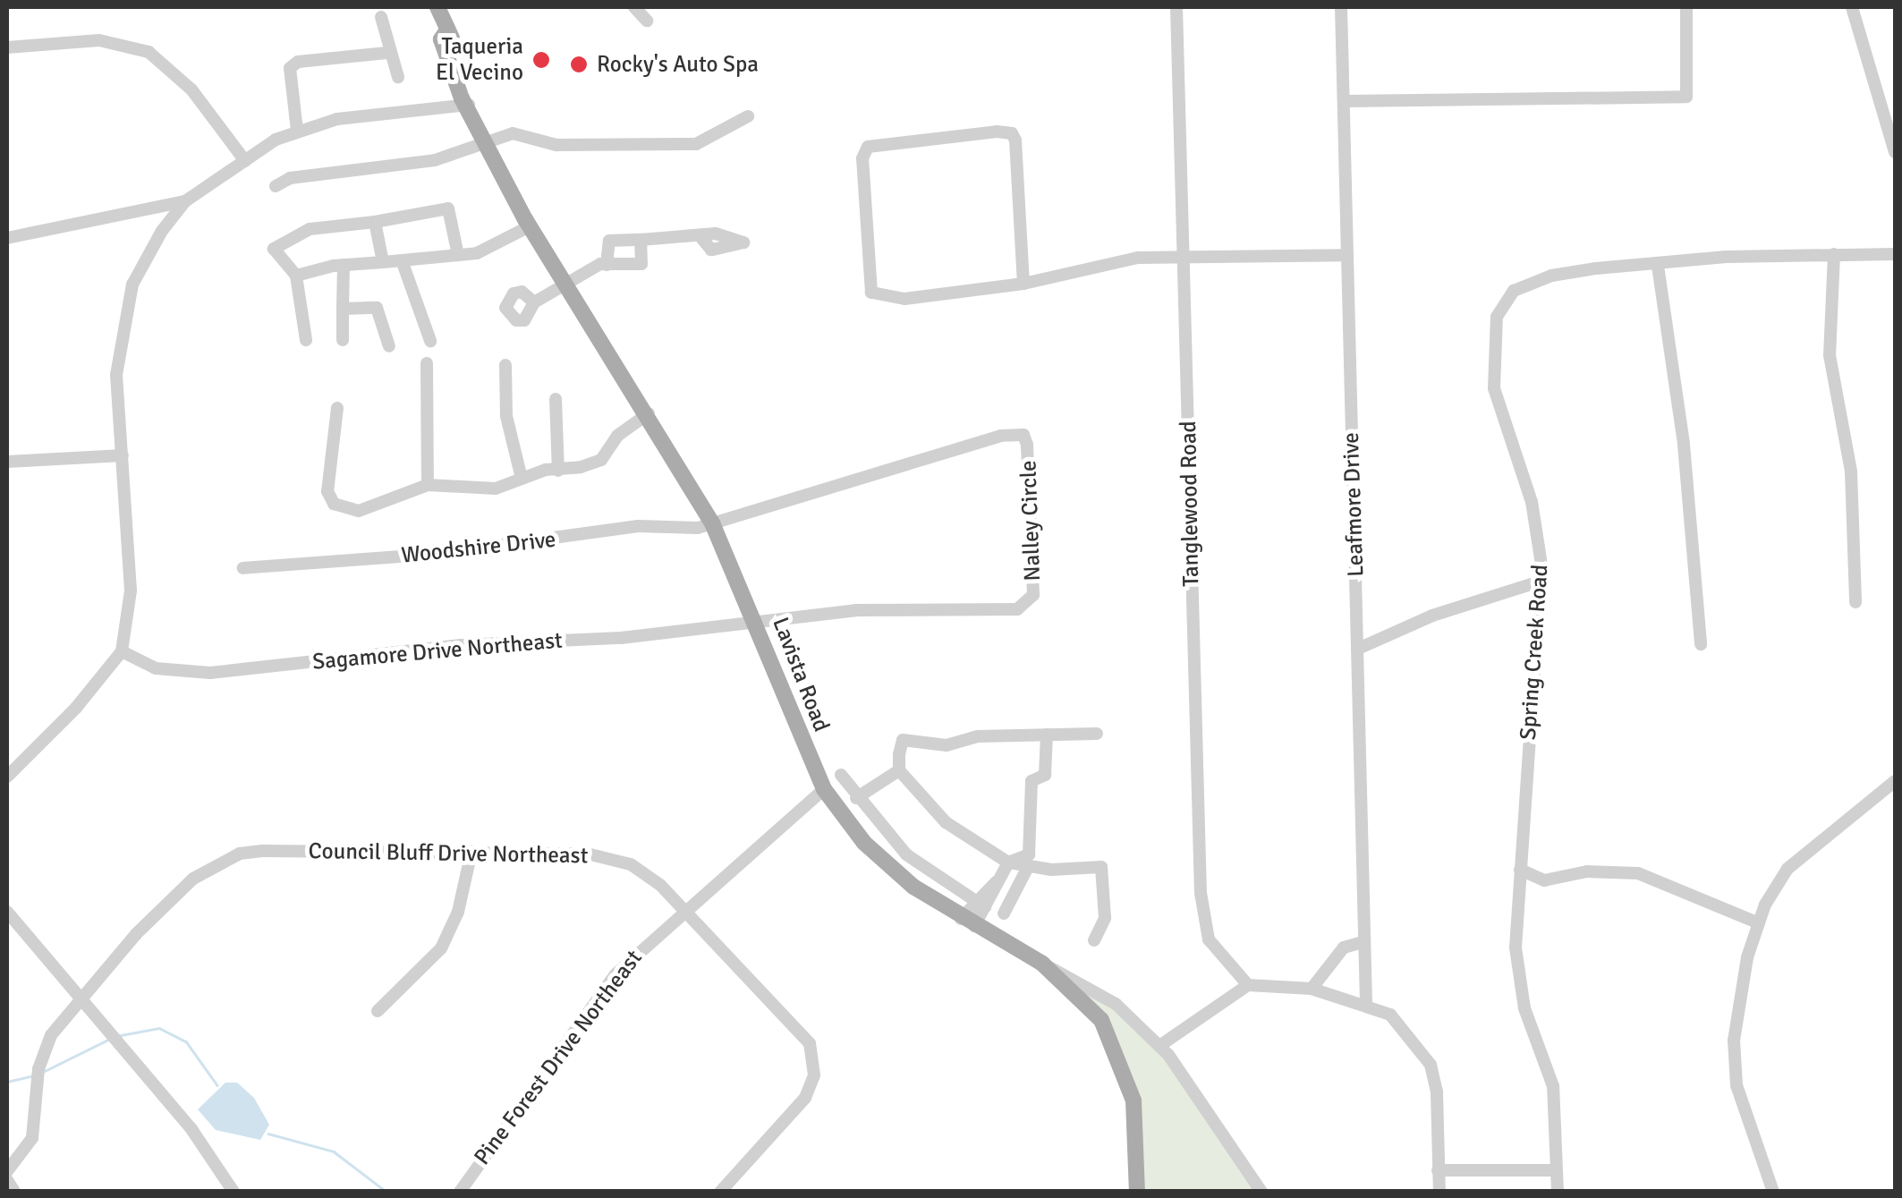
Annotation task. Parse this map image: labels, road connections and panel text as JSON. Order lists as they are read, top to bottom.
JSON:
{
  "streets": {
    "main road": ["Lavista Road"],
    "street": [
      "Tanglewood Road",
      "Leafmore Drive",
      "Nalley Circle",
      "Woodshire Drive",
      "Sagamore Drive Northeast",
      "Spring Creek Road",
      "Council Bluff Drive Northeast",
      "Pine Forest Drive Northeast"
    ]
  },
  "crossings": [
    ["Nalley Circle", "Woodshire Drive"],
    ["Nalley Circle", "Sagamore Drive Northeast"],
    ["Nalley Circle", "Lavista Road"],
    ["Woodshire Drive", "Lavista Road"],
    ["Sagamore Drive Northeast", "Lavista Road"],
    ["Lavista Road", "Pine Forest Drive Northeast"],
    ["Council Bluff Drive Northeast", "Pine Forest Drive Northeast"]
  ],
  "places": ["Taqueria El Vecino", "Rocky's Auto Spa"]
}
